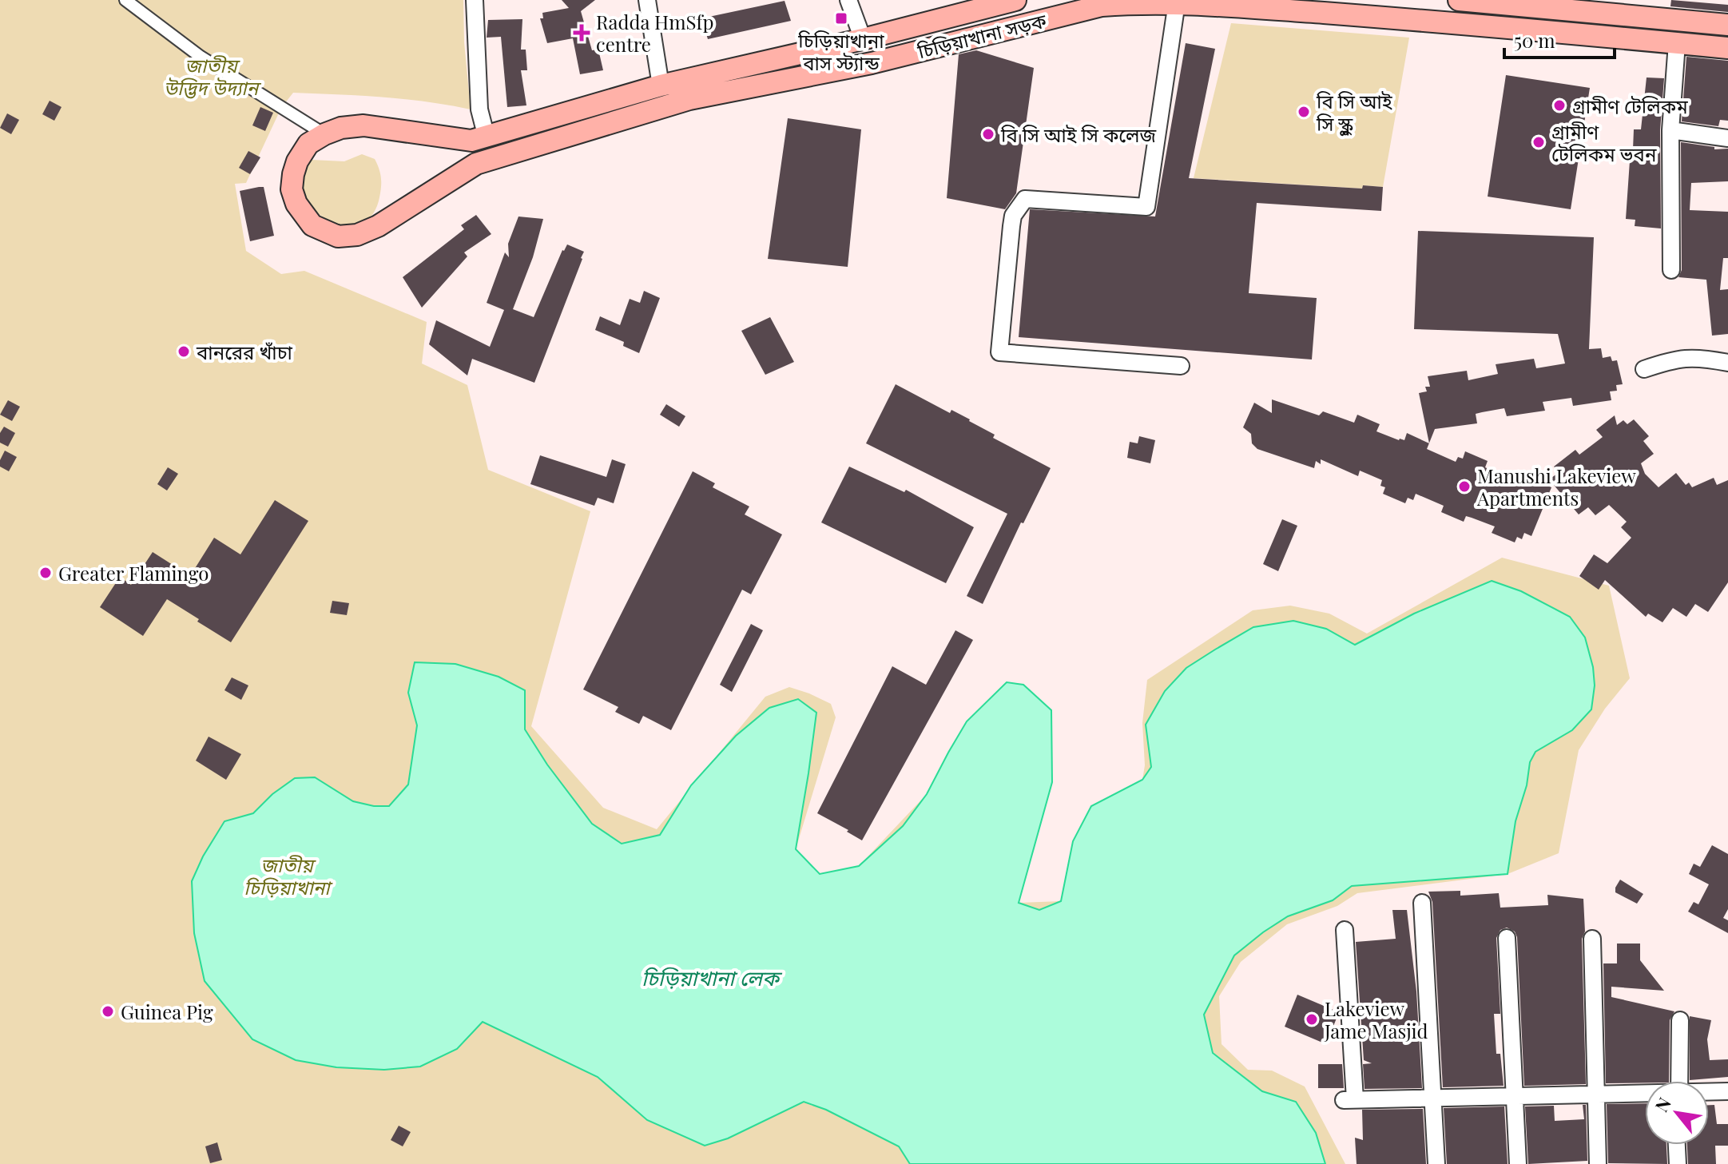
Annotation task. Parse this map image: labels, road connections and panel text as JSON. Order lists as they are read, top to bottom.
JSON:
{
  "streets": {
    "main road": ["চিড়িয়াখানা সড়ক"]
  },
  "water": ["চিড়িয়াখানা লেক"],
  "parks": ["জাতীয় উদ্ভিদ উদ্যান", "জাতীয় চিড়িয়াখানা"],
  "places": {
    "transit": ["চিড়িয়াখানা বাস স্ট্যান্ড"],
    "health": ["Radda HmSfp centre"],
    "other": [
      "গ্রামীণ টেলিকম",
      "বি সি আই সি স্কুল",
      "বি সি আই সি কলেজ",
      "গ্রামীণ টেলিকম ভবন",
      "বানরের খাঁচা",
      "Manushi Lakeview Apartments",
      "Greater Flamingo",
      "Guinea Pig",
      "Lakeview Jame Masjid"
    ]
  },
  "scale_bar": "50 m",
  "north": "top left"
}
